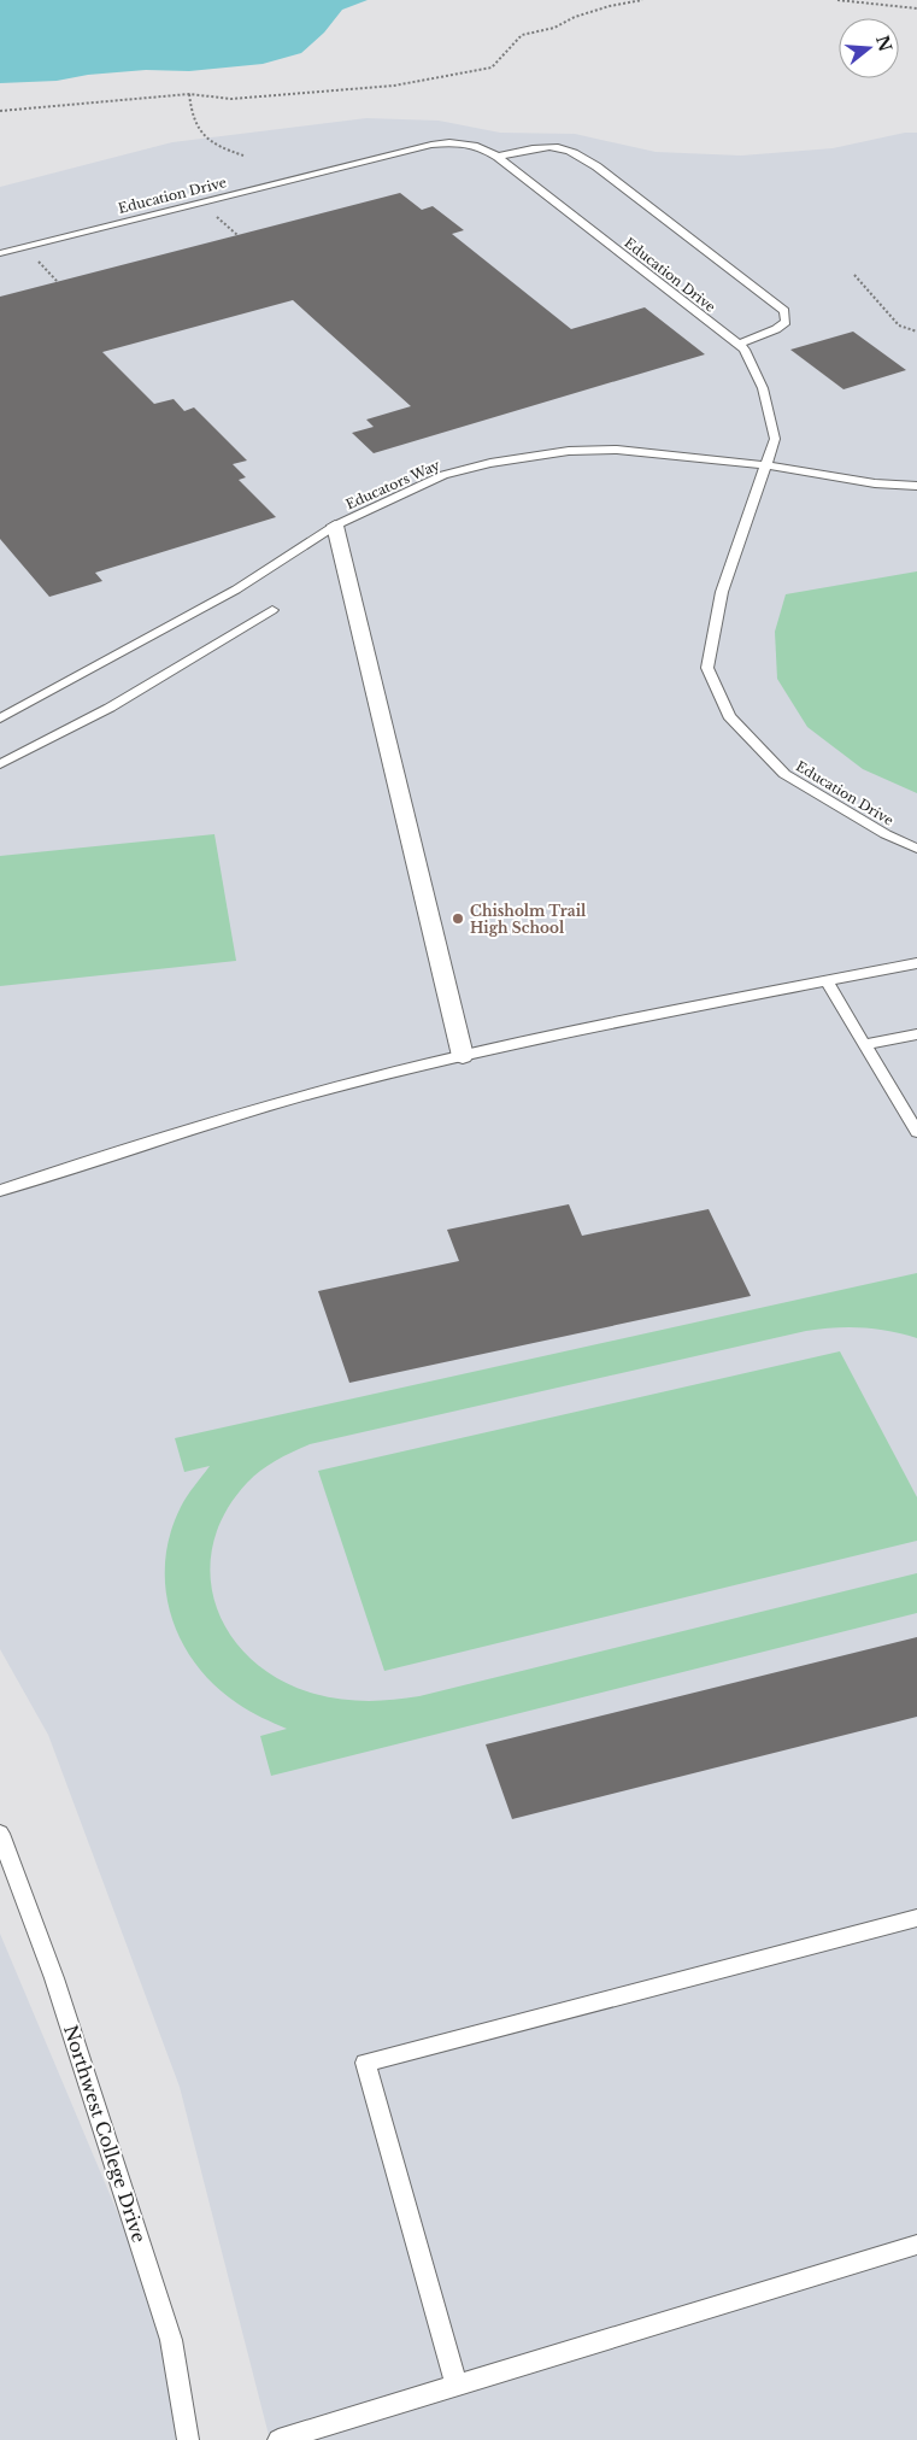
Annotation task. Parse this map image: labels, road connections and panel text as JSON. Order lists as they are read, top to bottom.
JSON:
{
  "streets": {
    "lane": ["Education Drive", "Educators Way", "Northwest College Drive"]
  },
  "crossings": [
    ["Education Drive", "Educators Way"]
  ],
  "places": ["Chisholm Trail High School"],
  "north": "right"
}
